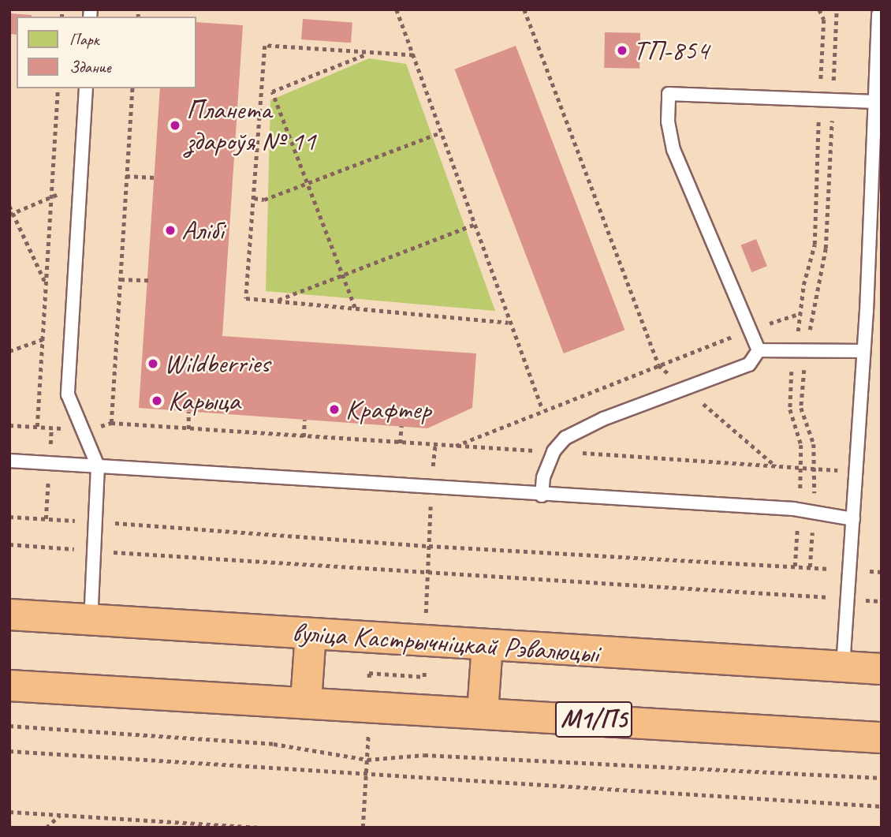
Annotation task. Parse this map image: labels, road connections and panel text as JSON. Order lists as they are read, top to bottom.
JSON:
{
  "streets": {
    "highway": ["вуліца Кастрычніцкай Рэвалюцыі", "М1/П5"]
  },
  "places": [
    "ТП-854",
    "Планета здароўя № 11",
    "Алібі",
    "Wildberries",
    "Карыца",
    "Крафтер"
  ],
  "legend": ["Парк", "Здание"]
}
